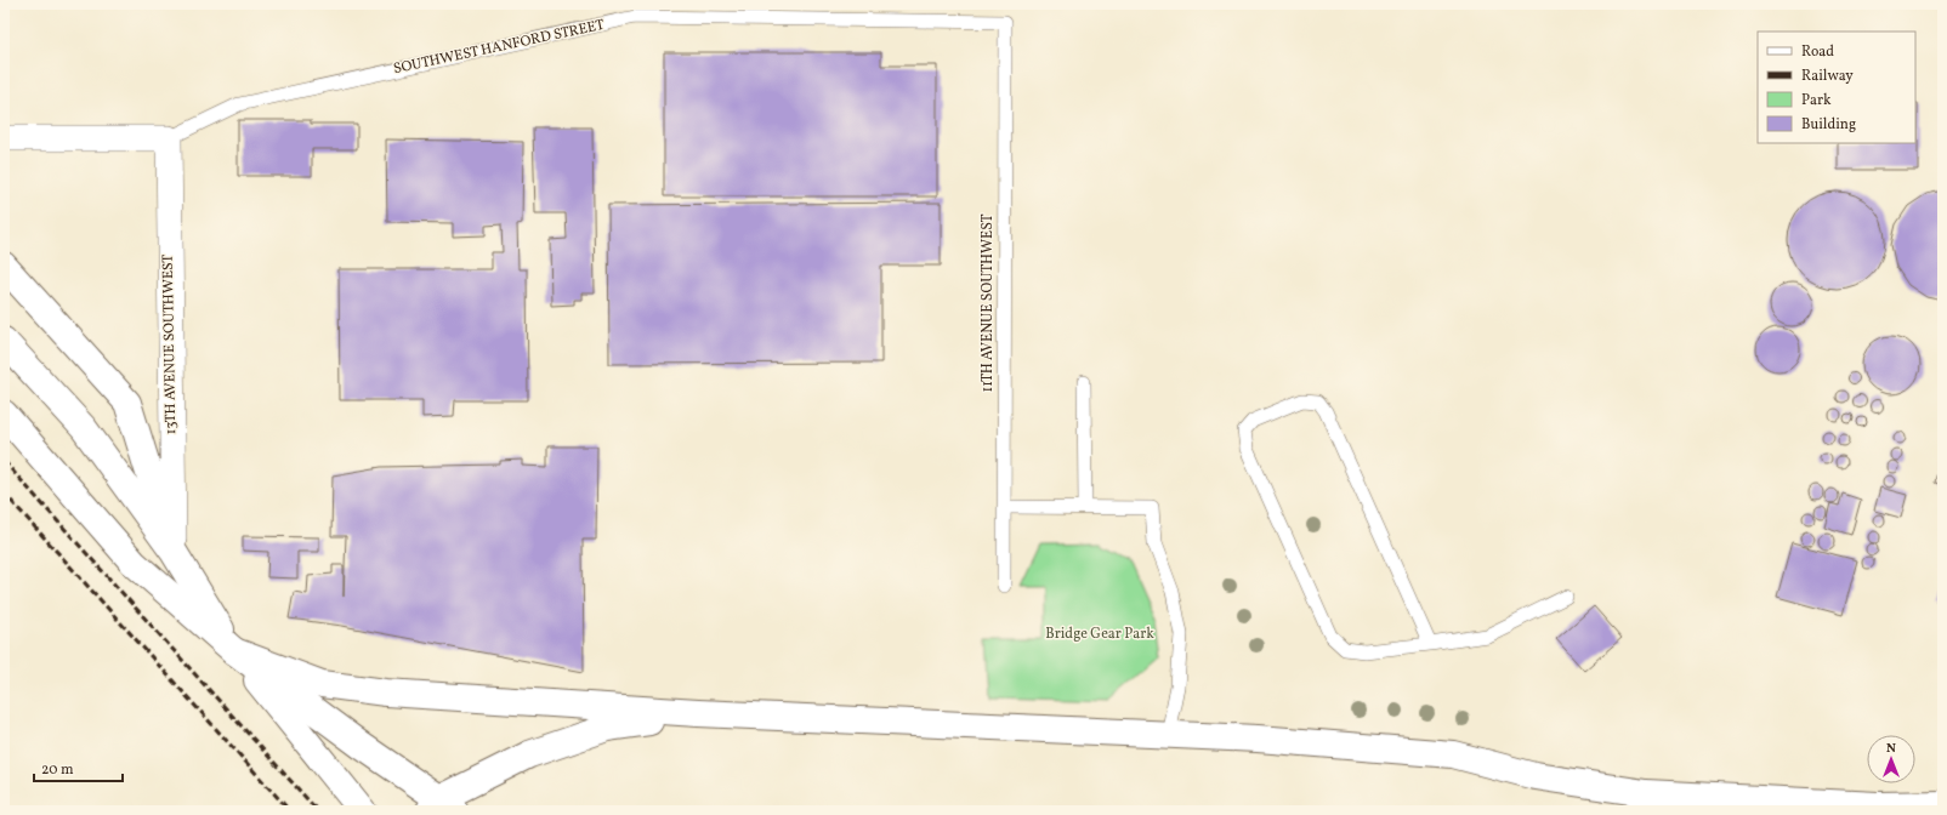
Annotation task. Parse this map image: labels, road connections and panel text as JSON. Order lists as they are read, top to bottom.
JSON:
{
  "streets": {
    "street": ["SOUTHWEST HANFORD STREET", "13TH AVENUE SOUTHWEST"],
    "lane": ["11TH AVENUE SOUTHWEST"]
  },
  "crossings": [
    ["SOUTHWEST HANFORD STREET", "11TH AVENUE SOUTHWEST"],
    ["SOUTHWEST HANFORD STREET", "13TH AVENUE SOUTHWEST"]
  ],
  "parks": ["Bridge Gear Park"],
  "legend": [
    "Road",
    "Railway",
    "Park",
    "Building"
  ],
  "scale_bar": "20 m",
  "north": "top"
}
